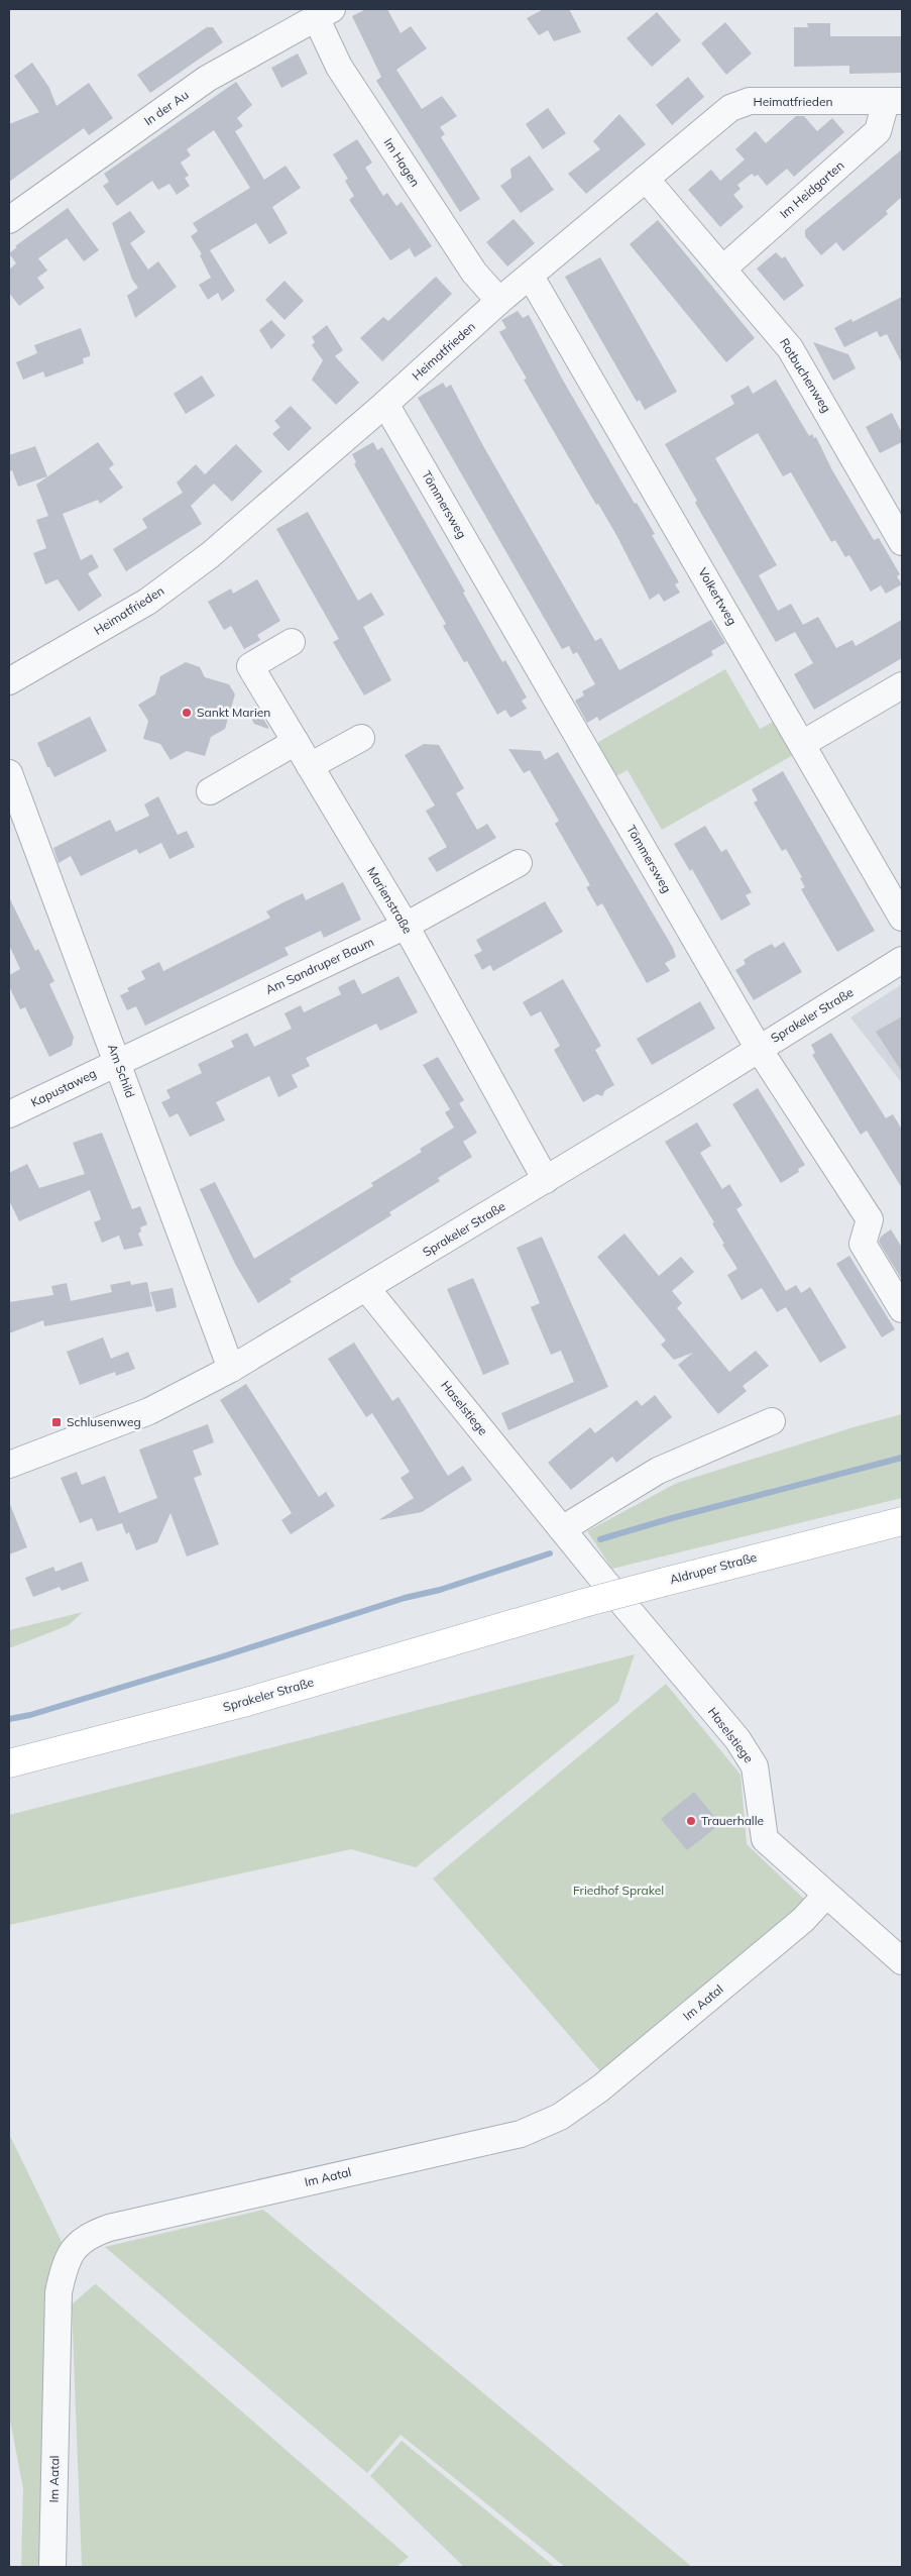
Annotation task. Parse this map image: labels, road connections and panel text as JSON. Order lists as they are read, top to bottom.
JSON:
{
  "streets": {
    "main road": ["Sprakeler Straße", "Aldruper Straße"],
    "street": [
      "Heimatfrieden",
      "In der Au",
      "Im Hagen",
      "Im Heidgarten",
      "Rotbuchenweg",
      "Tömmersweg",
      "Volkertweg",
      "Marienstraße",
      "Am Sandruper Baum",
      "Am Schild",
      "Kapustaweg",
      "Haselstiege",
      "Im Aatal"
    ]
  },
  "crossings": [
    ["Heimatfrieden", "Im Hagen"],
    ["Heimatfrieden", "Im Heidgarten"],
    ["Heimatfrieden", "Rotbuchenweg"],
    ["Heimatfrieden", "Tömmersweg"],
    ["Heimatfrieden", "Volkertweg"],
    ["In der Au", "Im Hagen"],
    ["Im Heidgarten", "Rotbuchenweg"],
    ["Tömmersweg", "Sprakeler Straße"],
    ["Marienstraße", "Am Sandruper Baum"],
    ["Marienstraße", "Sprakeler Straße"],
    ["Am Sandruper Baum", "Am Schild"],
    ["Am Sandruper Baum", "Kapustaweg"],
    ["Sprakeler Straße", "Am Schild"],
    ["Sprakeler Straße", "Haselstiege"],
    ["Sprakeler Straße", "Aldruper Straße"],
    ["Am Schild", "Kapustaweg"],
    ["Haselstiege", "Im Aatal"]
  ],
  "parks": ["Friedhof Sprakel"],
  "places": {
    "other": ["Sankt Marien", "Trauerhalle"],
    "transit": ["Schlusenweg"]
  }
}
